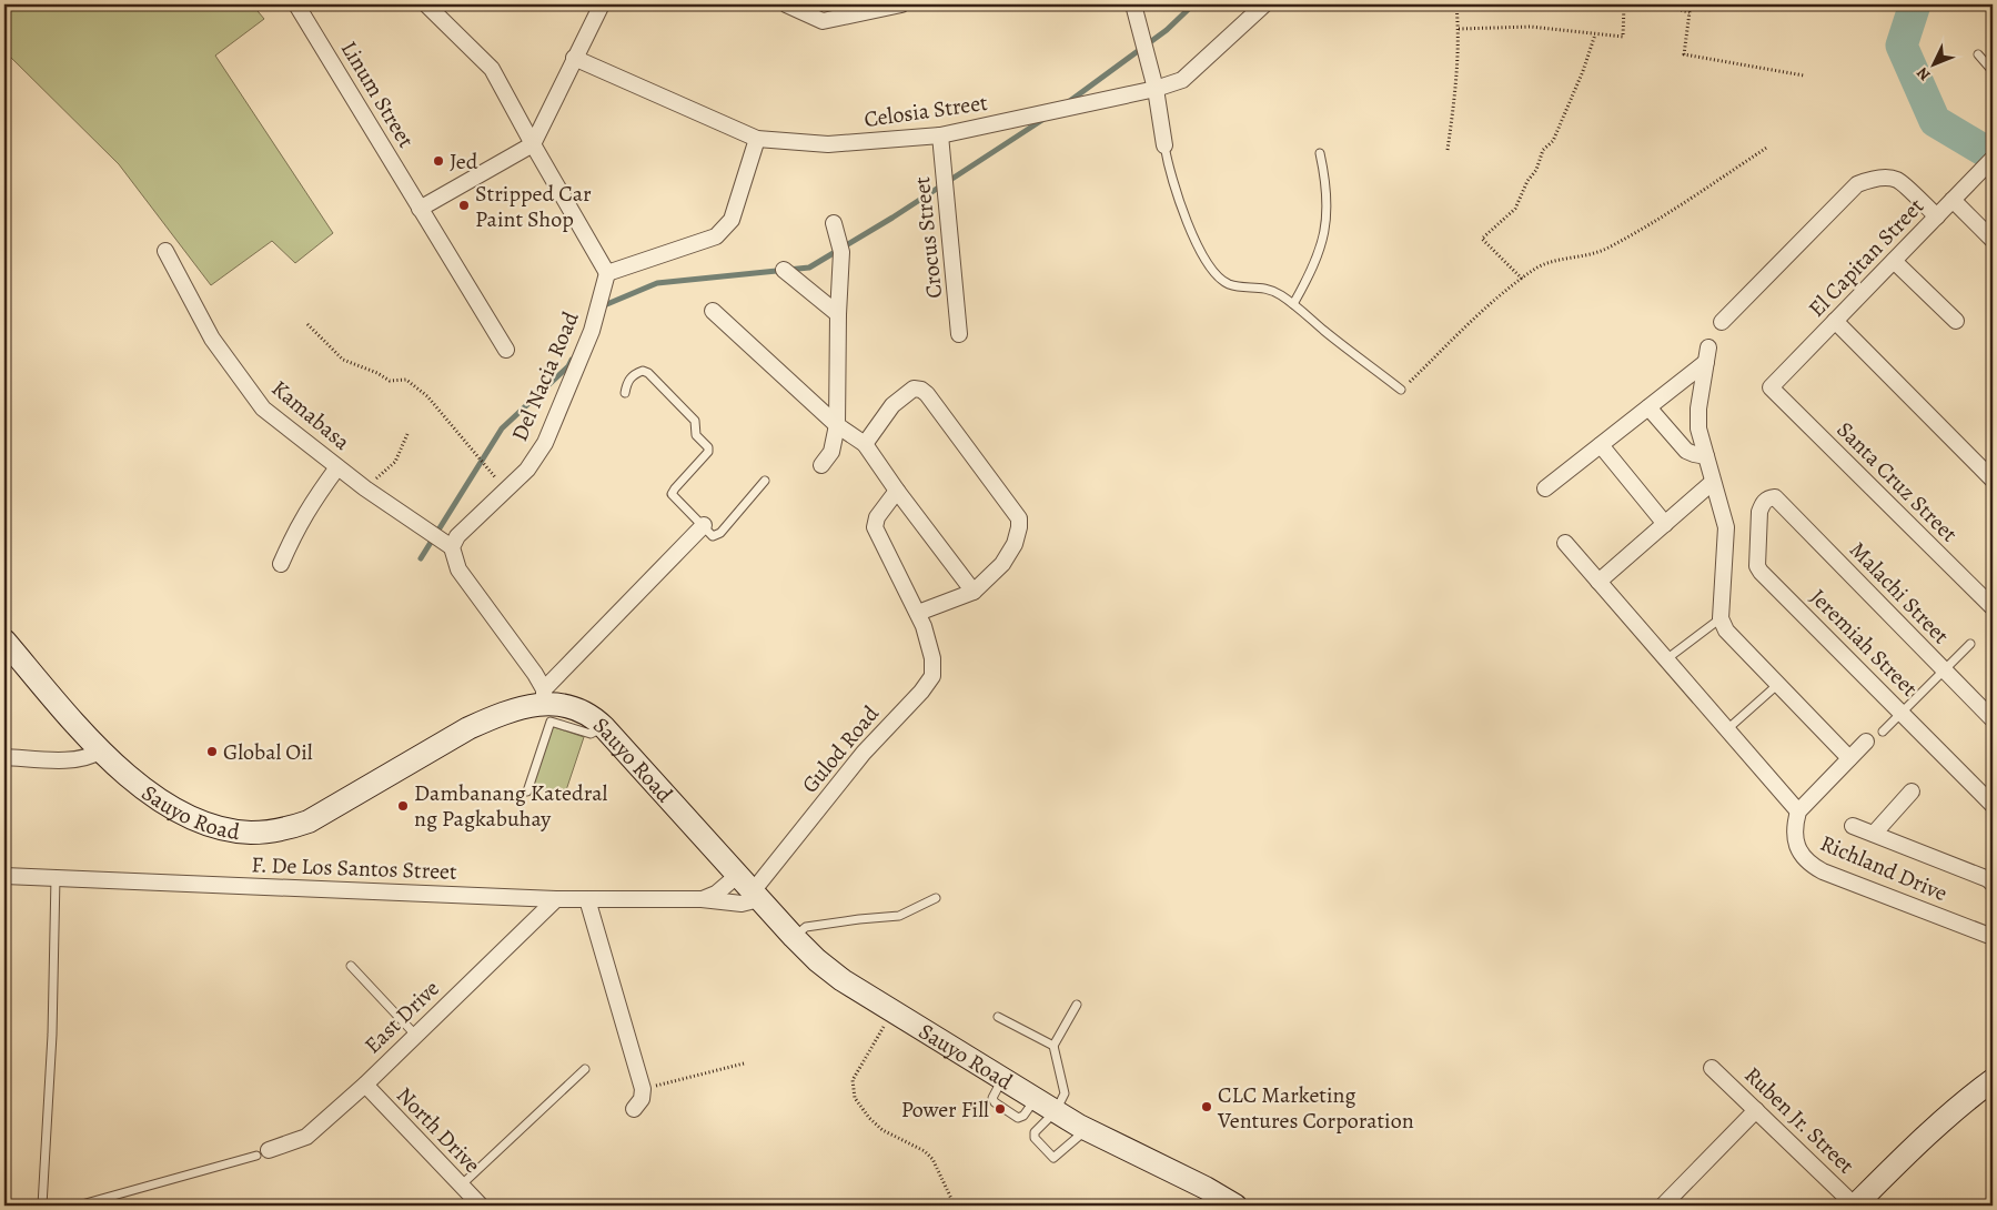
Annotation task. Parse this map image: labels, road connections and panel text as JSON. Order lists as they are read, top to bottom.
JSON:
{
  "streets": {
    "main road": ["Sauyo Road"],
    "street": [
      "Linum Street",
      "Celosia Street",
      "Crocus Street",
      "El Capitan Street",
      "Del Nacia Road",
      "Kamabasa",
      "Santa Cruz Street",
      "Malachi Street",
      "Jeremiah Street",
      "Gulod Road",
      "F. De Los Santos Street",
      "Richland Drive",
      "East Drive",
      "Ruben Jr. Street",
      "North Drive"
    ]
  },
  "crossings": [
    ["Celosia Street", "Crocus Street"],
    ["El Capitan Street", "Santa Cruz Street"],
    ["Del Nacia Road", "Kamabasa"],
    ["Malachi Street", "Jeremiah Street"],
    ["Gulod Road", "Sauyo Road"],
    ["Gulod Road", "F. De Los Santos Street"],
    ["Sauyo Road", "F. De Los Santos Street"],
    ["F. De Los Santos Street", "East Drive"],
    ["East Drive", "North Drive"]
  ],
  "places": [
    "Jed",
    "Stripped Car Paint Shop",
    "Global Oil",
    "Dambanang Katedral ng Pagkabuhay",
    "CLC Marketing Ventures Corporation",
    "Power Fill"
  ],
  "north": "bottom left"
}
